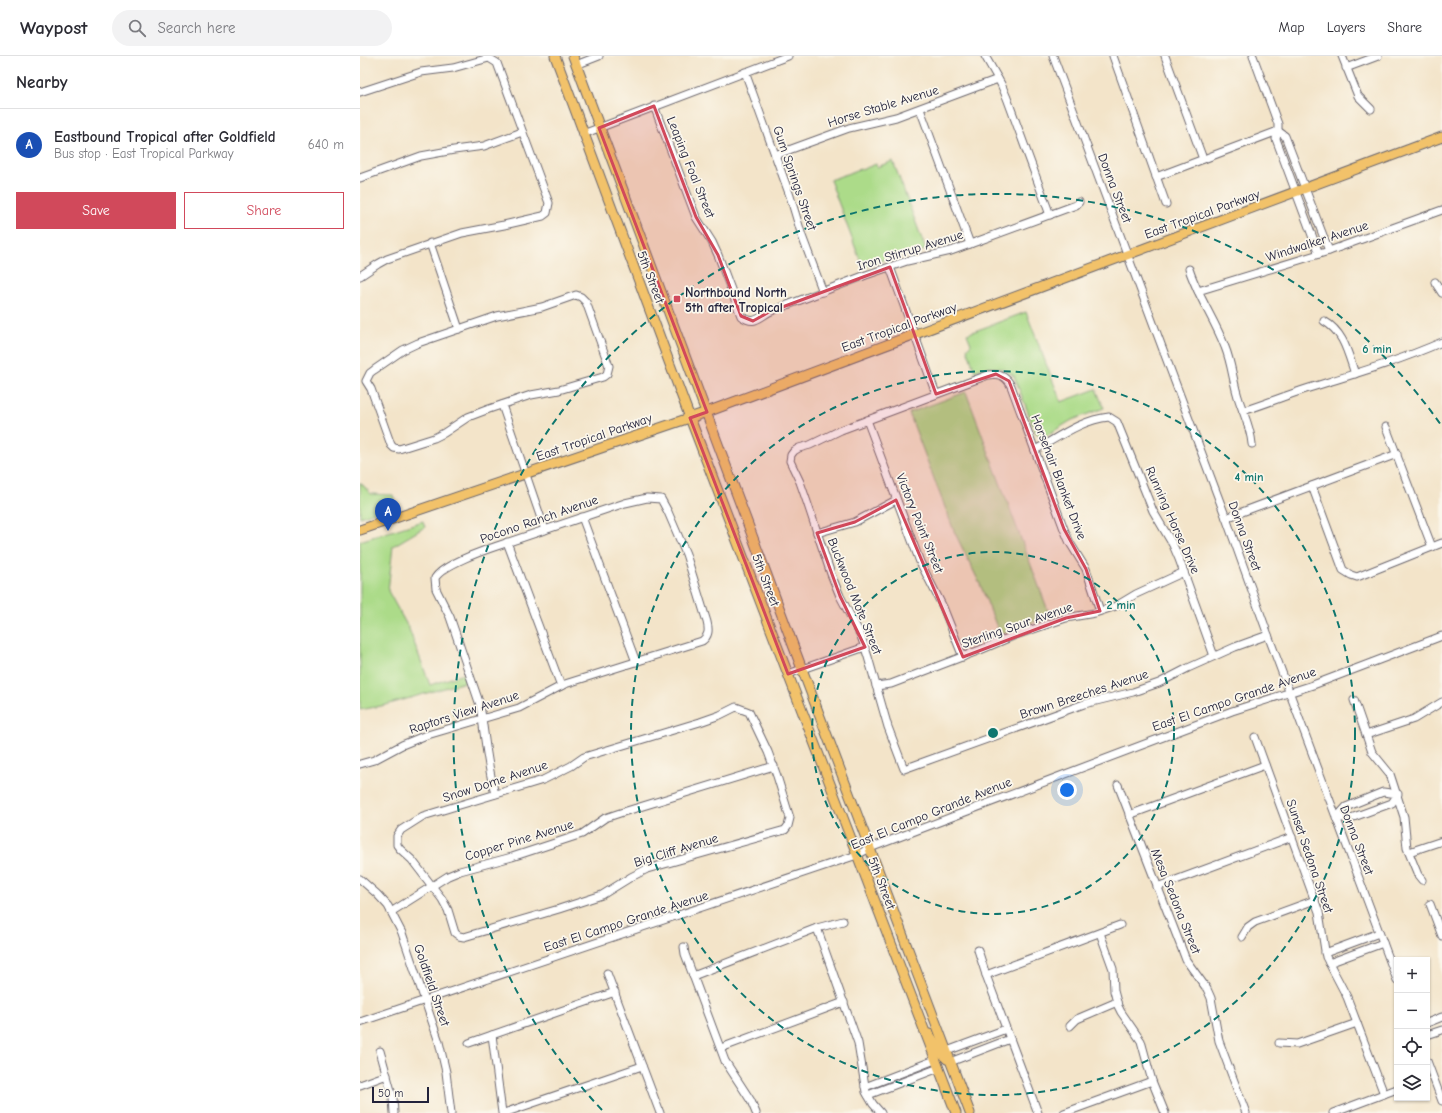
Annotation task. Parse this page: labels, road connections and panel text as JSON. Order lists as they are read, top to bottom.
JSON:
{
  "streets": {
    "main road": ["East Tropical Parkway", "5th Street"],
    "street": [
      "Horse Stable Avenue",
      "Leaping Foal Street",
      "Gum Springs Street",
      "Donna Street",
      "Windwalker Avenue",
      "Iron Stirrup Avenue",
      "Horsehair Blanket Drive",
      "Pocono Ranch Avenue",
      "Running Horse Drive",
      "Victory Point Street",
      "Buckwood Mote Street",
      "Sterling Spur Avenue",
      "Brown Breeches Avenue",
      "East El Campo Grande Avenue",
      "Raptors View Avenue",
      "Snow Dome Avenue",
      "Copper Pine Avenue",
      "Big Cliff Avenue",
      "Sunset Sedona Street",
      "Mesa Sedona Street",
      "Goldfield Street"
    ]
  },
  "crossings": [
    ["Horse Stable Avenue", "Gum Springs Street"],
    ["Leaping Foal Street", "Iron Stirrup Avenue"],
    ["Gum Springs Street", "Iron Stirrup Avenue"],
    ["Donna Street", "East Tropical Parkway"],
    ["Donna Street", "Brown Breeches Avenue"],
    ["Donna Street", "East El Campo Grande Avenue"],
    ["East Tropical Parkway", "5th Street"],
    ["5th Street", "East El Campo Grande Avenue"],
    ["Horsehair Blanket Drive", "Running Horse Drive"],
    ["Horsehair Blanket Drive", "Sterling Spur Avenue"],
    ["Pocono Ranch Avenue", "Raptors View Avenue"],
    ["Running Horse Drive", "Sterling Spur Avenue"],
    ["Running Horse Drive", "Brown Breeches Avenue"],
    ["Victory Point Street", "Buckwood Mote Street"],
    ["Victory Point Street", "Sterling Spur Avenue"],
    ["Buckwood Mote Street", "Sterling Spur Avenue"],
    ["Buckwood Mote Street", "Brown Breeches Avenue"],
    ["East El Campo Grande Avenue", "Goldfield Street"],
    ["Snow Dome Avenue", "Copper Pine Avenue"],
    ["Snow Dome Avenue", "Big Cliff Avenue"],
    ["Copper Pine Avenue", "Big Cliff Avenue"],
    ["Copper Pine Avenue", "Goldfield Street"]
  ],
  "places": {
    "transit": ["Northbound North 5th after Tropical"]
  },
  "scale_bar": "50 m",
  "page": {
    "header": "Waypost",
    "search": "Search here",
    "nav": ["Map", "Layers", "Share"],
    "heading": "Nearby",
    "list": [
      {
        "mark": "A",
        "name": "Eastbound Tropical after Goldfield",
        "note": "Bus stop · East Tropical Parkway",
        "value": "640 m"
      }
    ],
    "buttons": ["Save", "Share"],
    "pins": "A",
    "map_buttons": ["+", "−"],
    "scale": "50 m"
  },
  "rings": ["6 min", "4 min", "2 min"]
}
